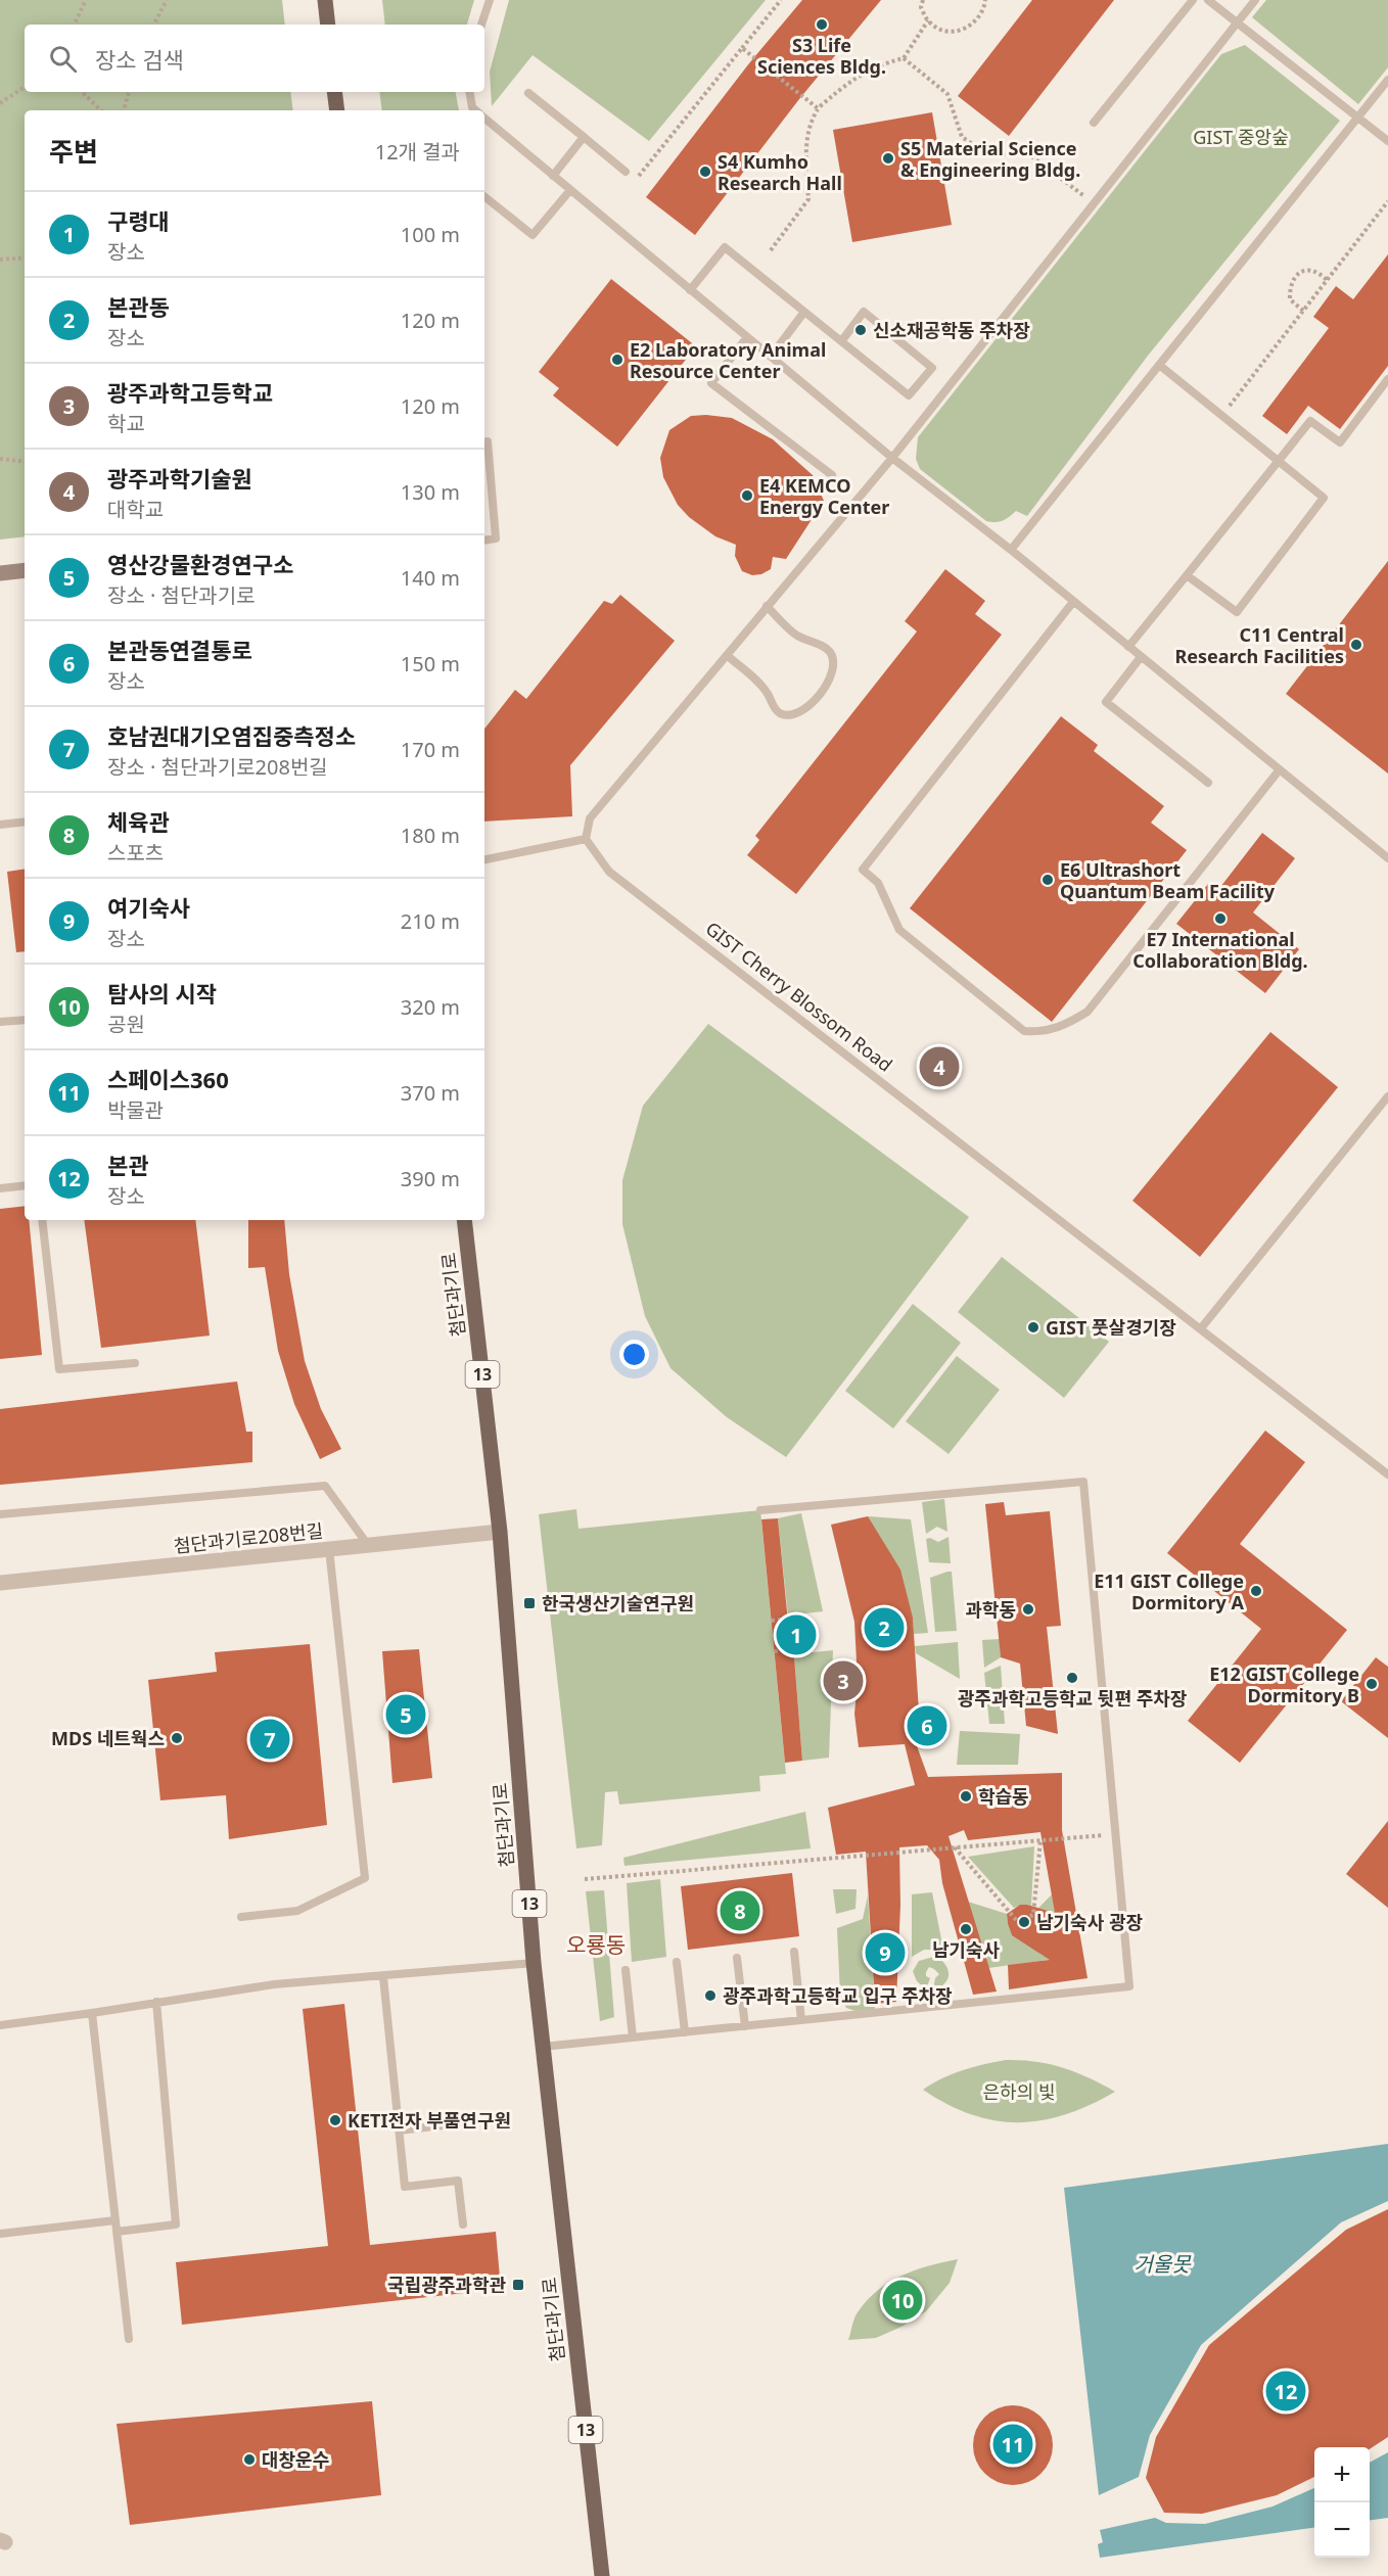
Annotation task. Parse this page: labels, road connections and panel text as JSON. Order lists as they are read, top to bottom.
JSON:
{
  "streets": {
    "main road": ["첨단과기로", "13"],
    "street": ["첨단과기로208번길"],
    "lane": ["GIST Cherry Blossom Road"]
  },
  "crossings": [
    ["첨단과기로", "첨단과기로208번길"]
  ],
  "districts": ["오룡동"],
  "water": ["거울못"],
  "parks": ["GIST 중앙숲", "은하의 빛"],
  "places": {
    "other": [
      "S3 Life Sciences Bldg.",
      "S5 Material Science & Engineering Bldg.",
      "S4 Kumho Research Hall",
      "신소재공학동 주차장",
      "E2 Laboratory Animal Resource Center",
      "E4 KEMCO Energy Center",
      "C11 Central Research Facilities",
      "E6 Ultrashort Quantum Beam Facility",
      "E7 International Collaboration Bldg.",
      "GIST 풋살경기장",
      "E11 GIST College Dormitory A",
      "과학동",
      "광주과학고등학교 뒷편 주차장",
      "E12 GIST College Dormitory B",
      "MDS 네트웍스",
      "학습동",
      "남기숙사 광장",
      "남기숙사",
      "광주과학고등학교 입구 주차장",
      "KETI전자 부품연구원",
      "대창운수"
    ],
    "transit": ["한국생산기술연구원", "국립광주과학관"]
  },
  "page": {
    "search": "장소 검색",
    "heading": ["주변", "12개 결과"],
    "list": [
      {
        "mark": "1",
        "name": "구령대",
        "note": "장소",
        "value": "100 m"
      },
      {
        "mark": "2",
        "name": "본관동",
        "note": "장소",
        "value": "120 m"
      },
      {
        "mark": "3",
        "name": "광주과학고등학교",
        "note": "학교",
        "value": "120 m"
      },
      {
        "mark": "4",
        "name": "광주과학기술원",
        "note": "대학교",
        "value": "130 m"
      },
      {
        "mark": "5",
        "name": "영산강물환경연구소",
        "note": "장소 · 첨단과기로",
        "value": "140 m"
      },
      {
        "mark": "6",
        "name": "본관동연결통로",
        "note": "장소",
        "value": "150 m"
      },
      {
        "mark": "7",
        "name": "호남권대기오염집중측정소",
        "note": "장소 · 첨단과기로208번길",
        "value": "170 m"
      },
      {
        "mark": "8",
        "name": "체육관",
        "note": "스포츠",
        "value": "180 m"
      },
      {
        "mark": "9",
        "name": "여기숙사",
        "note": "장소",
        "value": "210 m"
      },
      {
        "mark": "10",
        "name": "탐사의 시작",
        "note": "공원",
        "value": "320 m"
      },
      {
        "mark": "11",
        "name": "스페이스360",
        "note": "박물관",
        "value": "370 m"
      },
      {
        "mark": "12",
        "name": "본관",
        "note": "장소",
        "value": "390 m"
      }
    ],
    "pins": [
      "4",
      "2",
      "1",
      "3",
      "5",
      "6",
      "7",
      "8",
      "9",
      "10",
      "12",
      "11"
    ],
    "map_buttons": ["+", "−"]
  }
}
